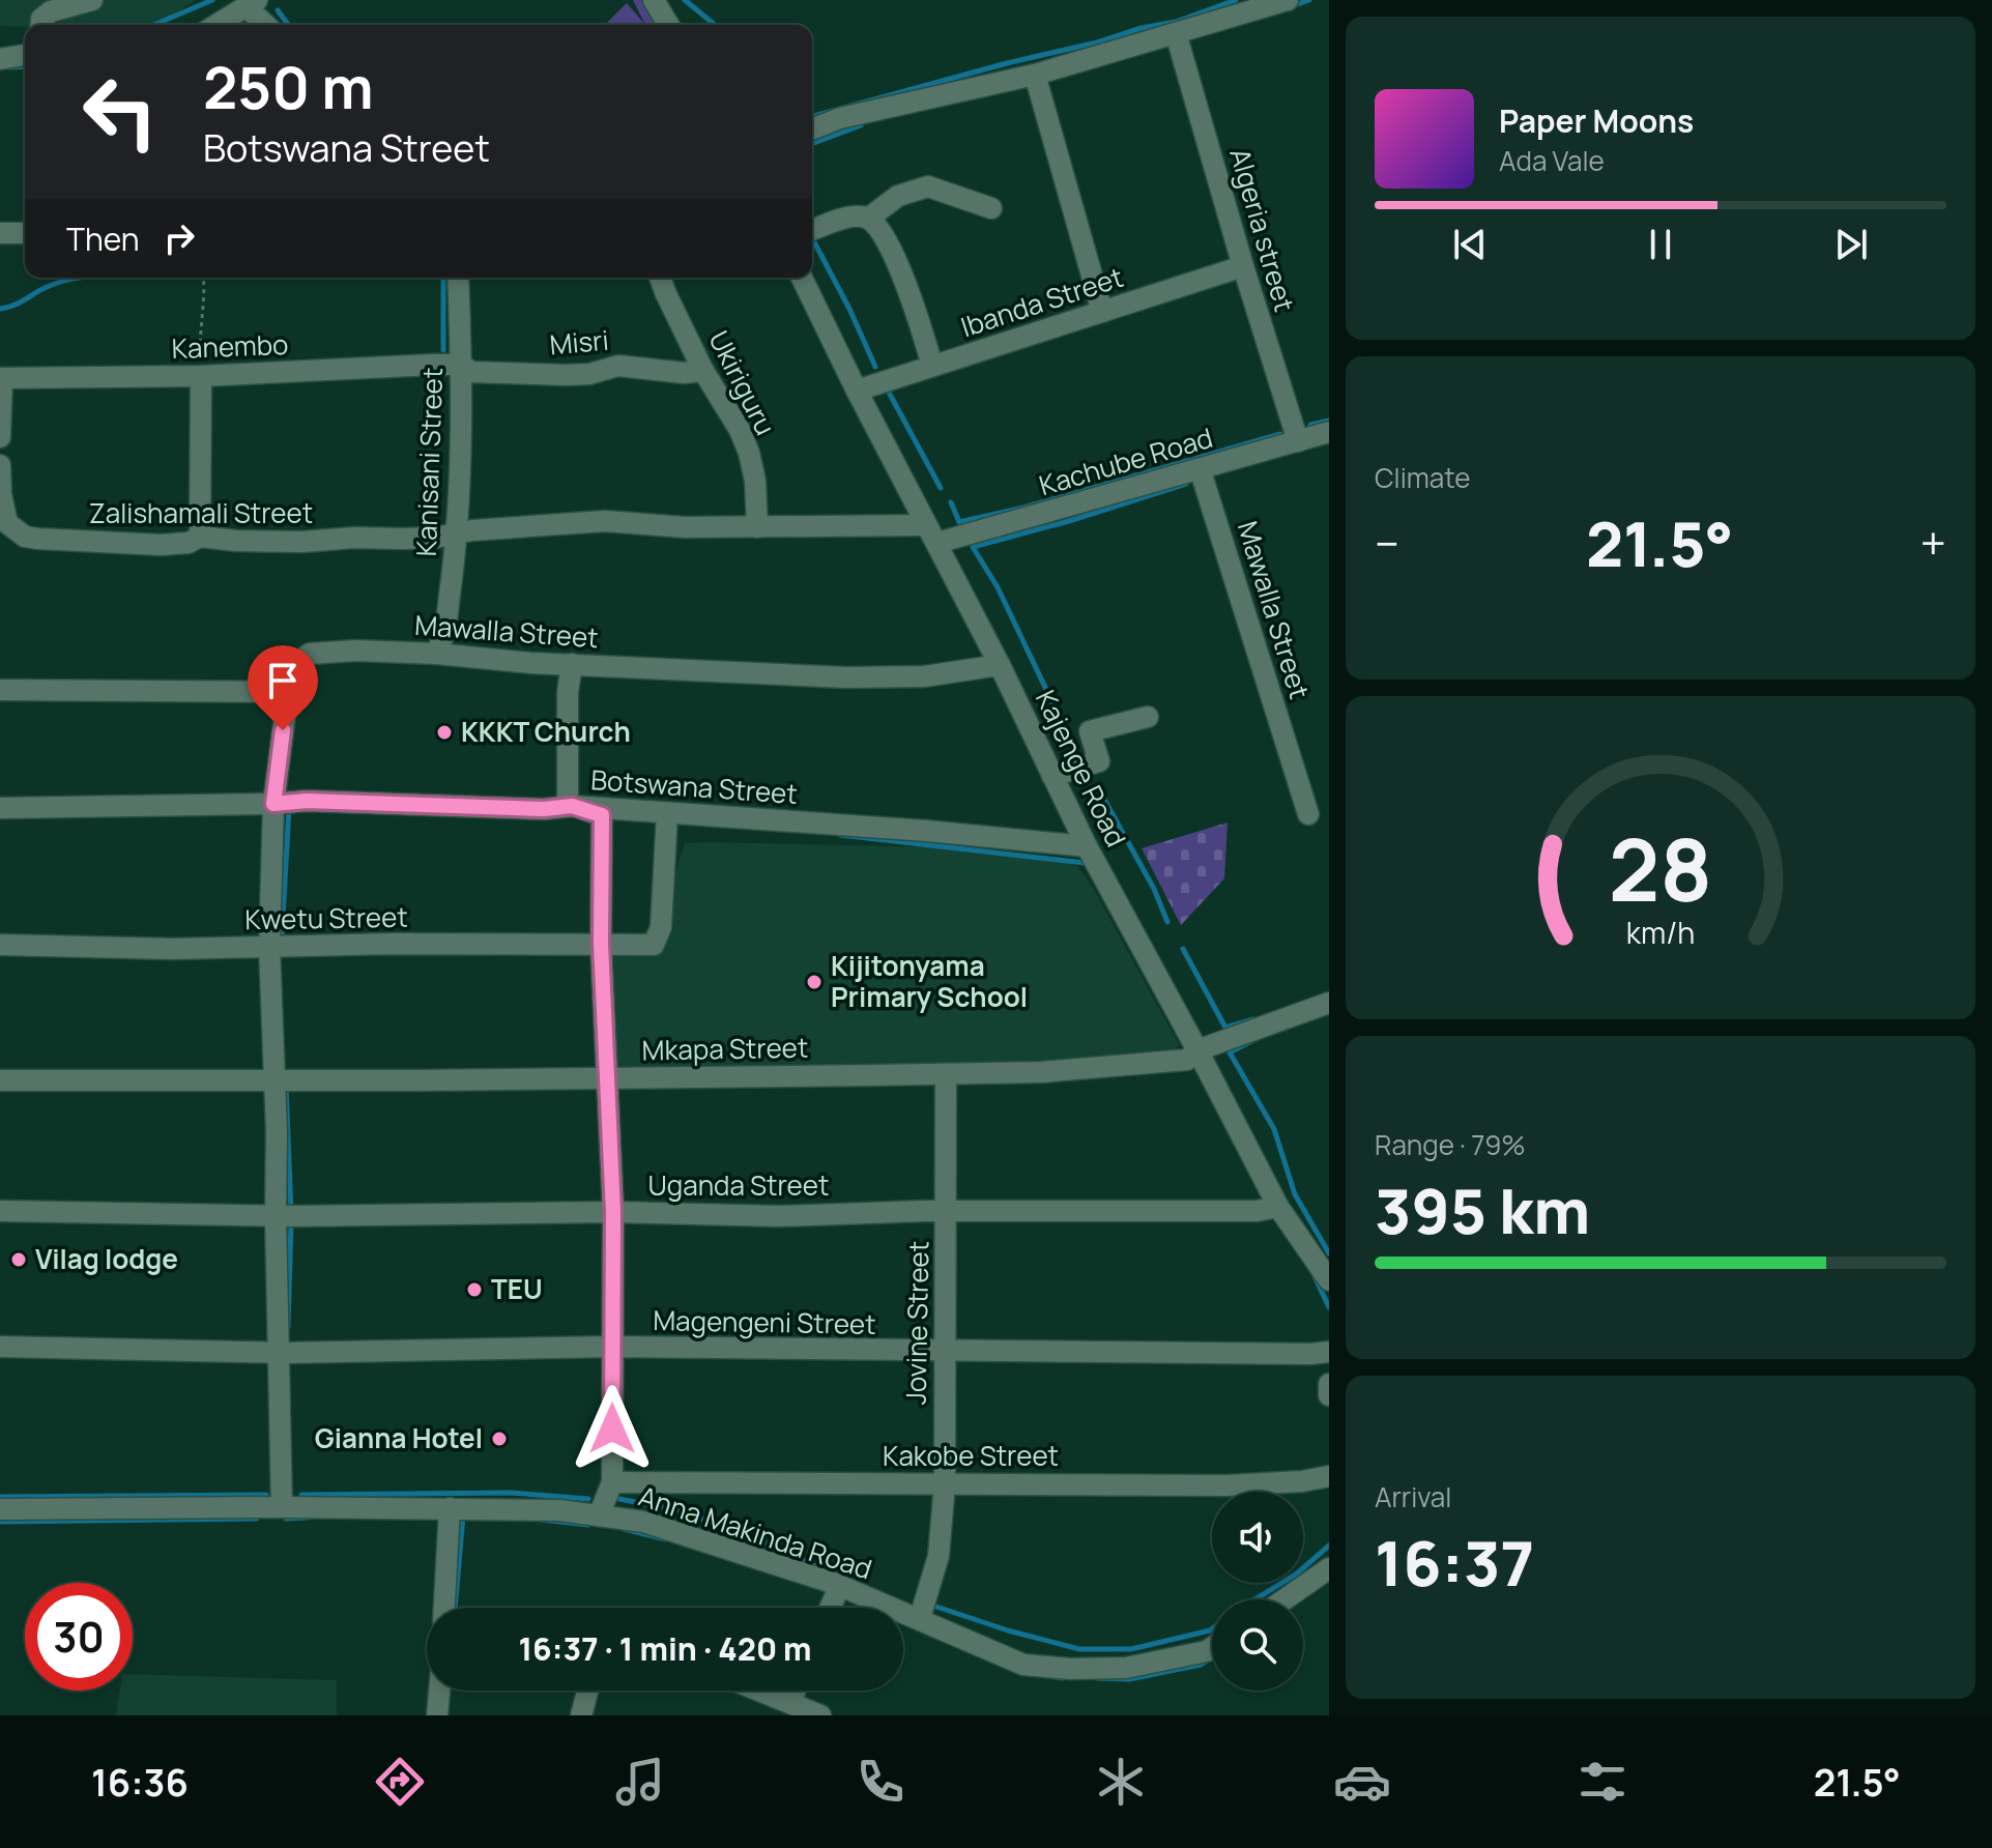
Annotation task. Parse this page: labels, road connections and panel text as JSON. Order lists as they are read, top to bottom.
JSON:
{
  "streets": {
    "street": [
      "Algeria street",
      "Ibanda Street",
      "Misri",
      "Kanembo",
      "Ukiriguru",
      "Kanisani Street",
      "Kachube Road",
      "Zalishamali Street",
      "Mawalla Street",
      "Kajenge Road",
      "Botswana Street",
      "Kwetu Street",
      "Mkapa Street",
      "Uganda Street",
      "Magengeni Street",
      "Jovine Street",
      "Kakobe Street",
      "Anna Makinda Road"
    ]
  },
  "crossings": [
    ["Algeria street", "Ibanda Street"],
    ["Algeria street", "Kachube Road"],
    ["Ibanda Street", "Kajenge Road"],
    ["Misri", "Kanembo"],
    ["Misri", "Ukiriguru"],
    ["Misri", "Kanisani Street"],
    ["Kanembo", "Kanisani Street"],
    ["Ukiriguru", "Kachube Road"],
    ["Ukiriguru", "Zalishamali Street"],
    ["Kanisani Street", "Zalishamali Street"],
    ["Kanisani Street", "Mawalla Street"],
    ["Kachube Road", "Zalishamali Street"],
    ["Kachube Road", "Mawalla Street"],
    ["Kachube Road", "Kajenge Road"],
    ["Mawalla Street", "Kajenge Road"],
    ["Mawalla Street", "Botswana Street"],
    ["Mawalla Street", "Kwetu Street"],
    ["Mawalla Street", "Mkapa Street"],
    ["Mawalla Street", "Uganda Street"],
    ["Mawalla Street", "Magengeni Street"],
    ["Mawalla Street", "Anna Makinda Road"],
    ["Kajenge Road", "Botswana Street"],
    ["Kajenge Road", "Mkapa Street"],
    ["Kajenge Road", "Uganda Street"],
    ["Botswana Street", "Kwetu Street"],
    ["Mkapa Street", "Jovine Street"],
    ["Uganda Street", "Jovine Street"],
    ["Magengeni Street", "Jovine Street"],
    ["Jovine Street", "Kakobe Street"],
    ["Jovine Street", "Anna Makinda Road"]
  ],
  "places": [
    "KKKT Church",
    "Kijitonyama Primary School",
    "Vilag lodge",
    "TEU",
    "Gianna Hotel"
  ],
  "page": {
    "turn": ["250 m", "Botswana Street"],
    "song": ["Paper Moons", "Ada Vale"],
    "then": "Then",
    "tile": [
      "Climate",
      ["Range · 79%", "395 km"],
      ["Arrival", "16:37"]
    ],
    "heat": ["−", "21.5°", "+"],
    "limit": "30",
    "trip": "16:37 · 1 min · 420 m",
    "tabs": ["16:36", "21.5°"],
    "gauge": ["28", "km/h"]
  }
}
